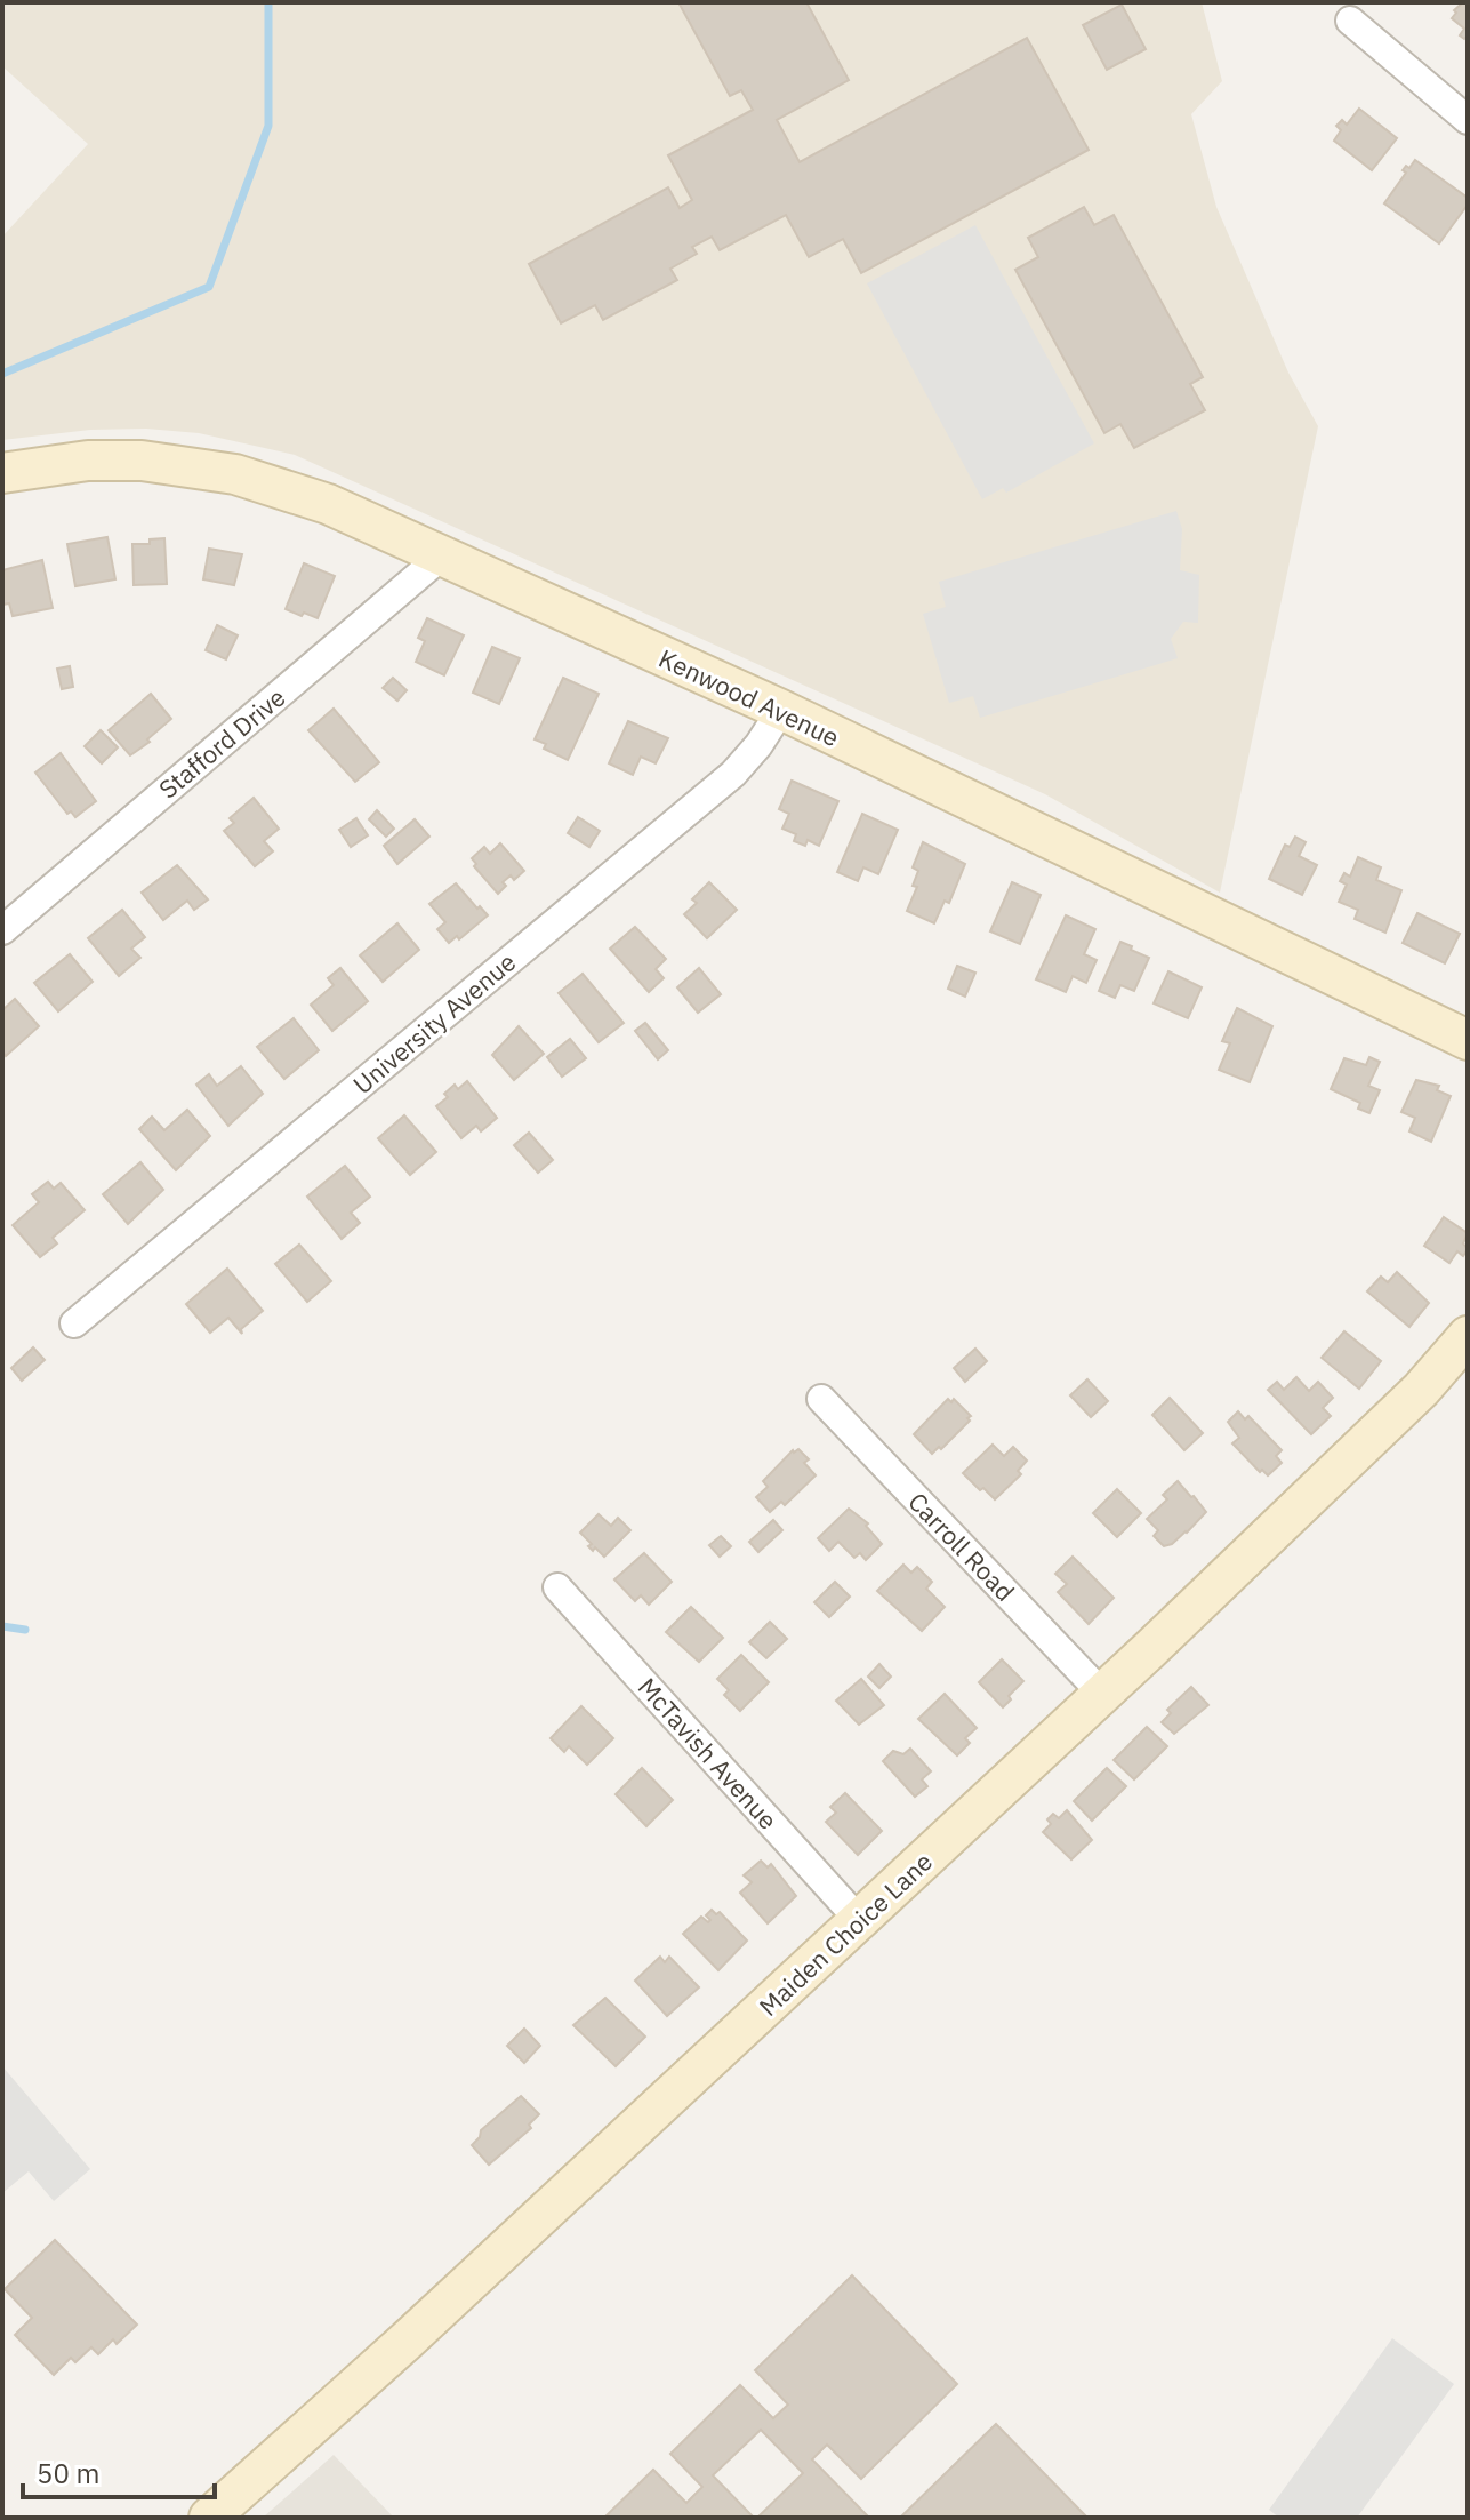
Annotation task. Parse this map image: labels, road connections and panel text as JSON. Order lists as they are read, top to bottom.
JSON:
{
  "streets": {
    "main road": ["Kenwood Avenue", "Maiden Choice Lane"],
    "street": [
      "Stafford Drive",
      "University Avenue",
      "Carroll Road",
      "McTavish Avenue"
    ]
  },
  "crossings": [
    ["Kenwood Avenue", "Stafford Drive"],
    ["Kenwood Avenue", "University Avenue"],
    ["Carroll Road", "Maiden Choice Lane"],
    ["McTavish Avenue", "Maiden Choice Lane"]
  ],
  "scale_bar": "50 m"
}
